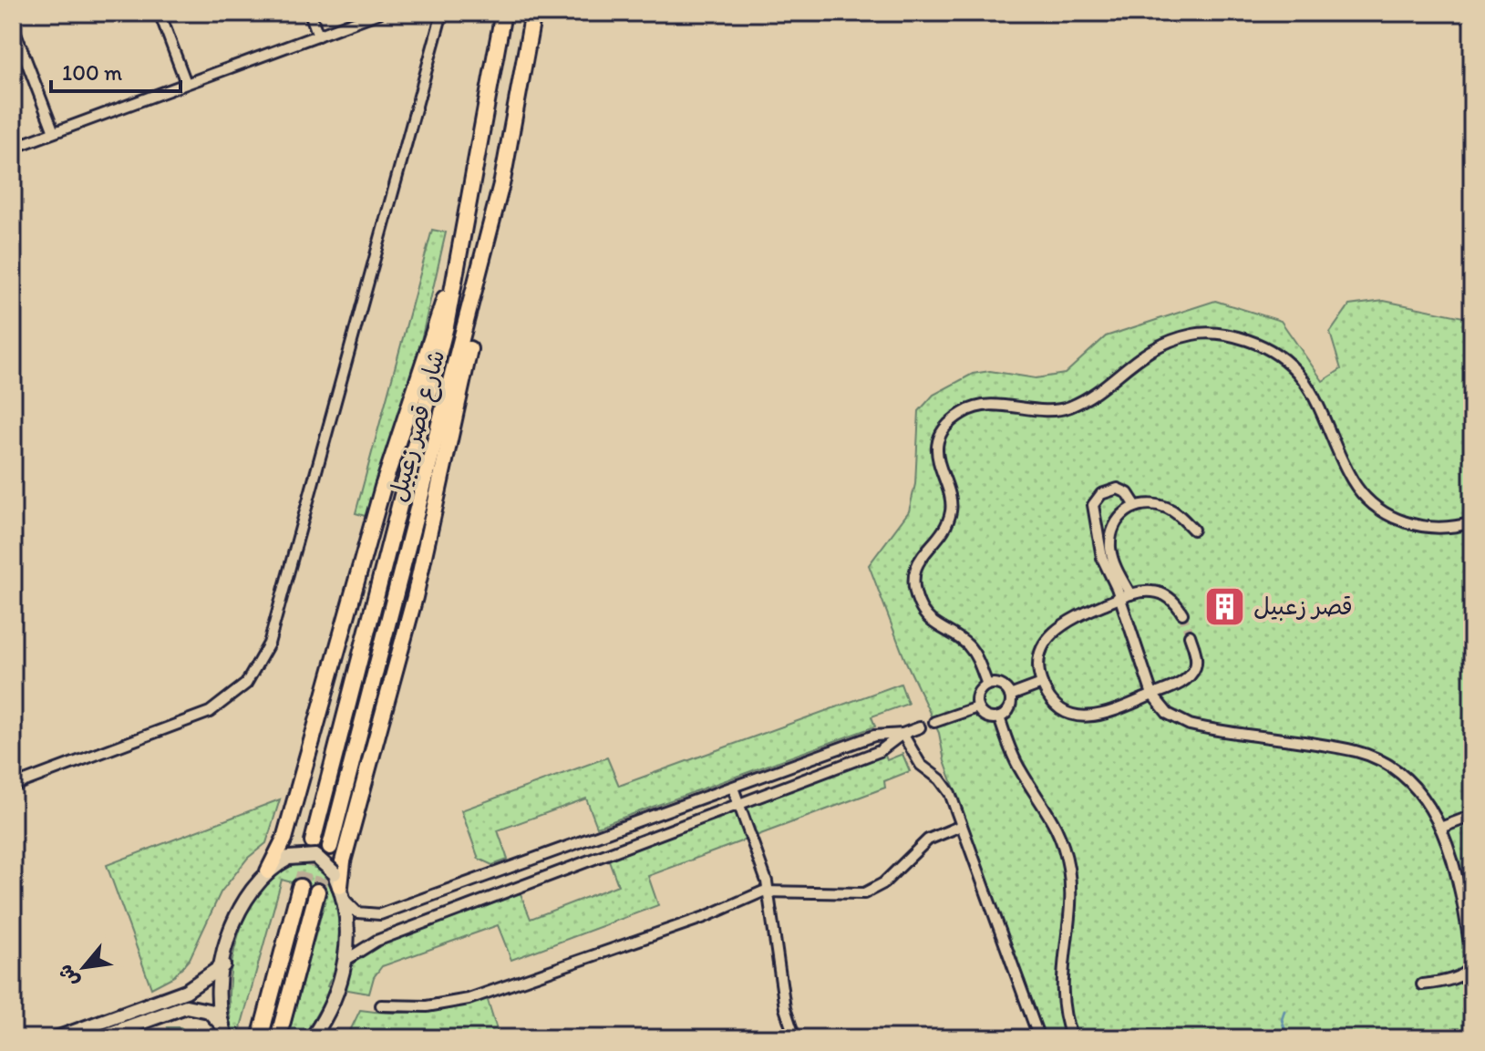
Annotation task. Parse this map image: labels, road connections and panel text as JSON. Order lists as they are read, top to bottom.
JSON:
{
  "streets": {
    "main road": ["شارع قصر زعبيل"]
  },
  "places": {
    "building": ["قصر زعبيل"]
  },
  "scale_bar": "100 m",
  "north": "bottom left"
}
